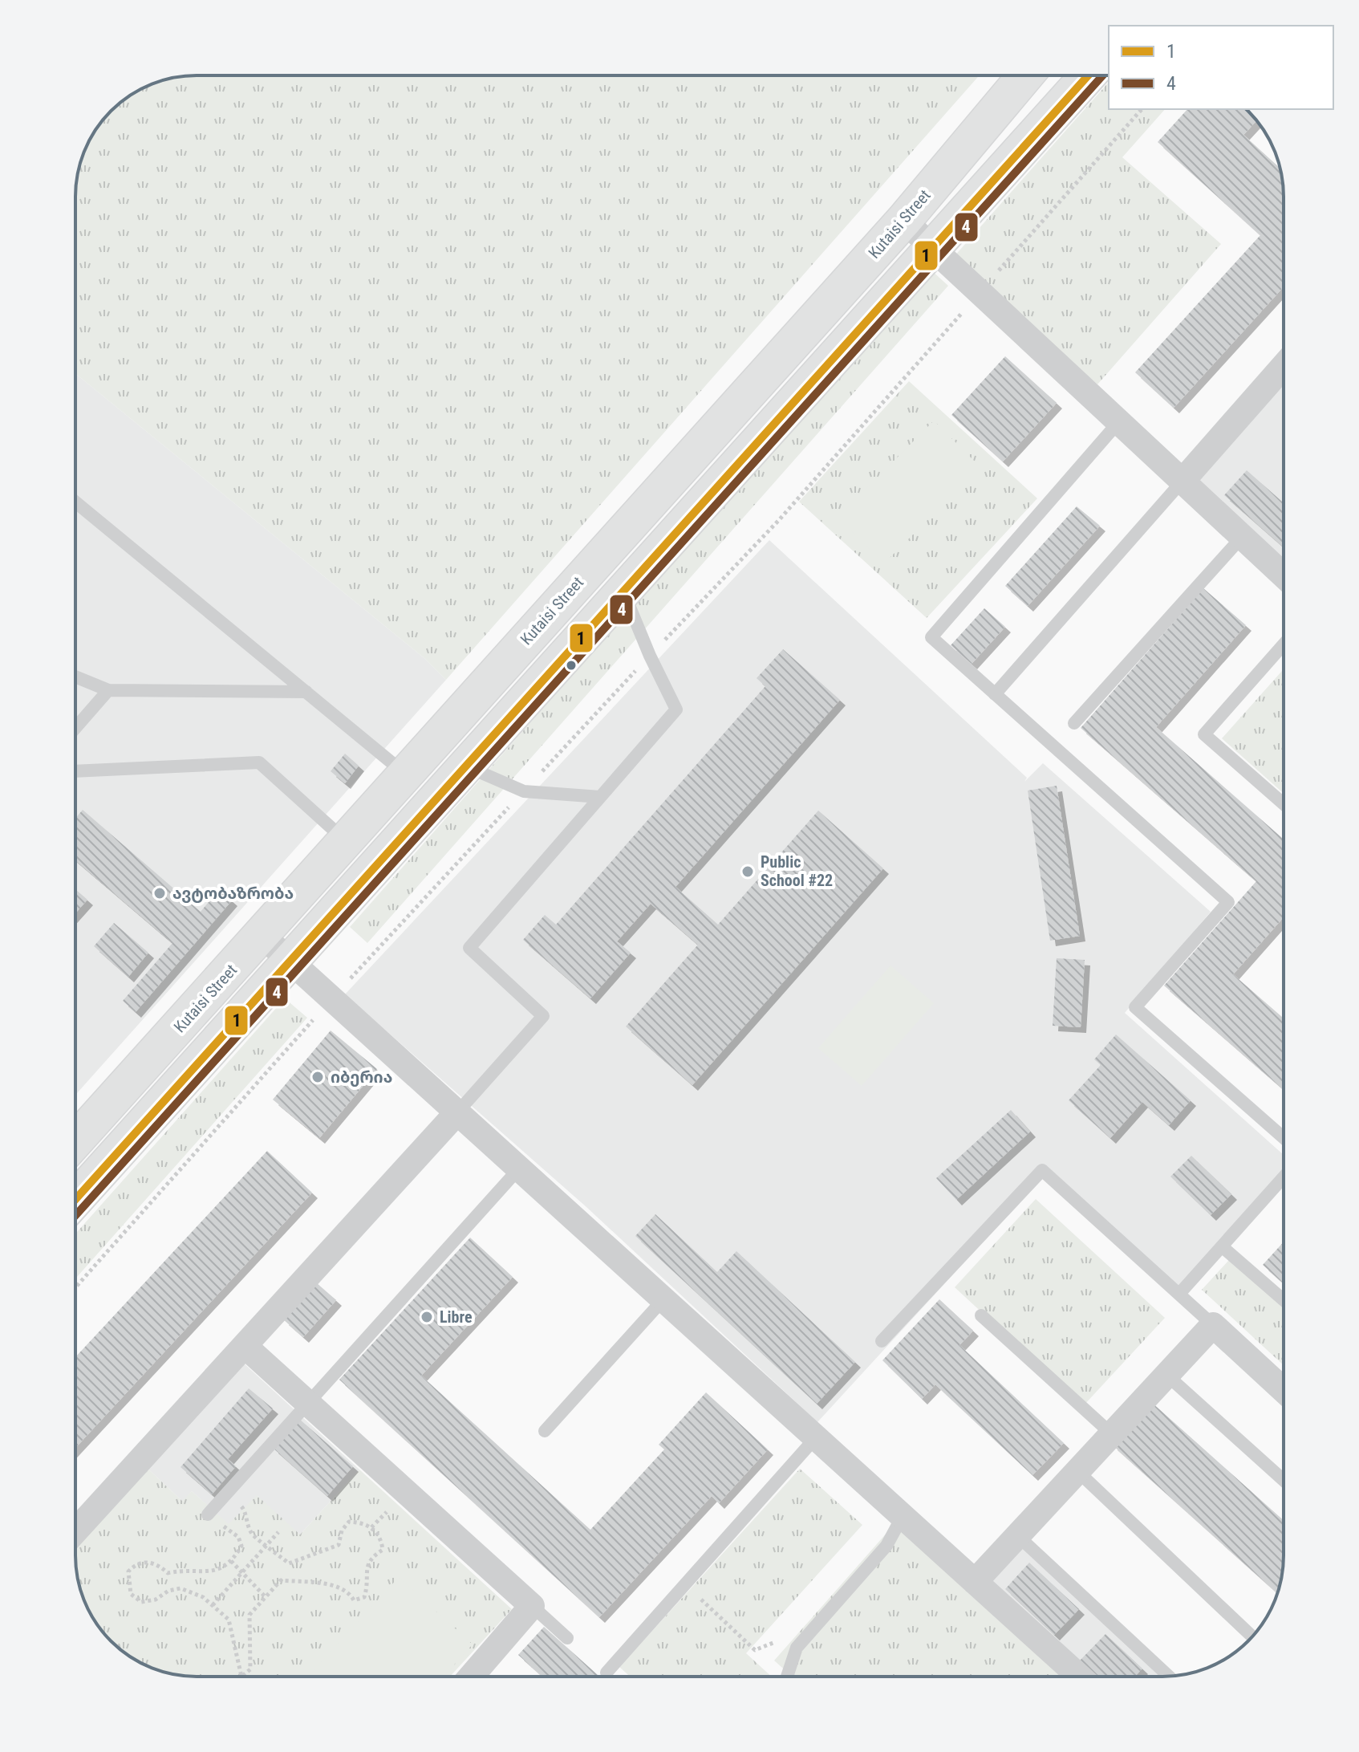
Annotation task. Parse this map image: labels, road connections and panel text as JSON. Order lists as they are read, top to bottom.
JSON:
{
  "streets": {
    "street": ["Kutaisi Street"]
  },
  "places": [
    "Public School #22",
    "ავტობაზრობა",
    "იბერია",
    "Libre"
  ],
  "lines": ["transit line 1", "transit line 4"],
  "legend": ["1", "4"]
}
